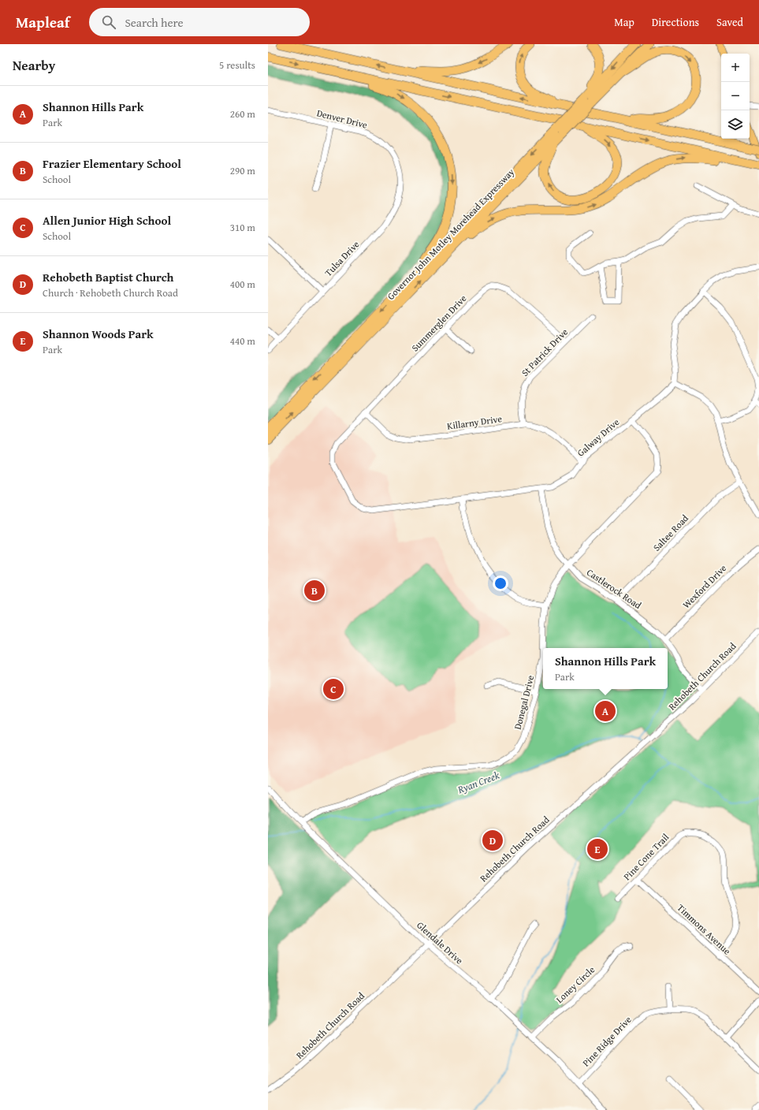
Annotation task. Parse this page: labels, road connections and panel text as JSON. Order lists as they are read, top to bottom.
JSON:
{
  "streets": {
    "highway": ["Governor John Motley Morehead Expressway"],
    "street": [
      "Denver Drive",
      "Tulsa Drive",
      "Summerglen Drive",
      "St Patrick Drive",
      "Killarny Drive",
      "Galway Drive",
      "Saltee Road",
      "Wexford Drive",
      "Castlerock Road",
      "Rehobeth Church Road",
      "Donegal Drive",
      "Pine Cone Trail",
      "Timmons Avenue",
      "Glendale Drive",
      "Loney Circle",
      "Pine Ridge Drive"
    ]
  },
  "crossings": [
    ["Denver Drive", "Tulsa Drive"],
    ["Summerglen Drive", "St Patrick Drive"],
    ["Summerglen Drive", "Killarny Drive"],
    ["Summerglen Drive", "Galway Drive"],
    ["St Patrick Drive", "Killarny Drive"],
    ["Killarny Drive", "Galway Drive"],
    ["Galway Drive", "Castlerock Road"],
    ["Galway Drive", "Donegal Drive"],
    ["Saltee Road", "Castlerock Road"],
    ["Wexford Drive", "Castlerock Road"],
    ["Castlerock Road", "Rehobeth Church Road"],
    ["Castlerock Road", "Donegal Drive"],
    ["Rehobeth Church Road", "Glendale Drive"],
    ["Donegal Drive", "Glendale Drive"],
    ["Pine Cone Trail", "Timmons Avenue"],
    ["Glendale Drive", "Loney Circle"],
    ["Glendale Drive", "Pine Ridge Drive"]
  ],
  "water": ["Ryan Creek"],
  "page": {
    "header": "Mapleaf",
    "search": "Search here",
    "nav": ["Map", "Directions", "Saved"],
    "heading": ["Nearby", "5 results"],
    "map_buttons": ["+", "−"],
    "list": [
      {
        "mark": "A",
        "name": "Shannon Hills Park",
        "note": "Park",
        "value": "260 m"
      },
      {
        "mark": "B",
        "name": "Frazier Elementary School",
        "note": "School",
        "value": "290 m"
      },
      {
        "mark": "C",
        "name": "Allen Junior High School",
        "note": "School",
        "value": "310 m"
      },
      {
        "mark": "D",
        "name": "Rehobeth Baptist Church",
        "note": "Church · Rehobeth Church Road",
        "value": "400 m"
      },
      {
        "mark": "E",
        "name": "Shannon Woods Park",
        "note": "Park",
        "value": "440 m"
      }
    ],
    "pins": [
      "B",
      "C",
      "A",
      "D",
      "E"
    ],
    "popup": ["Shannon Hills Park", "Park"]
  }
}
